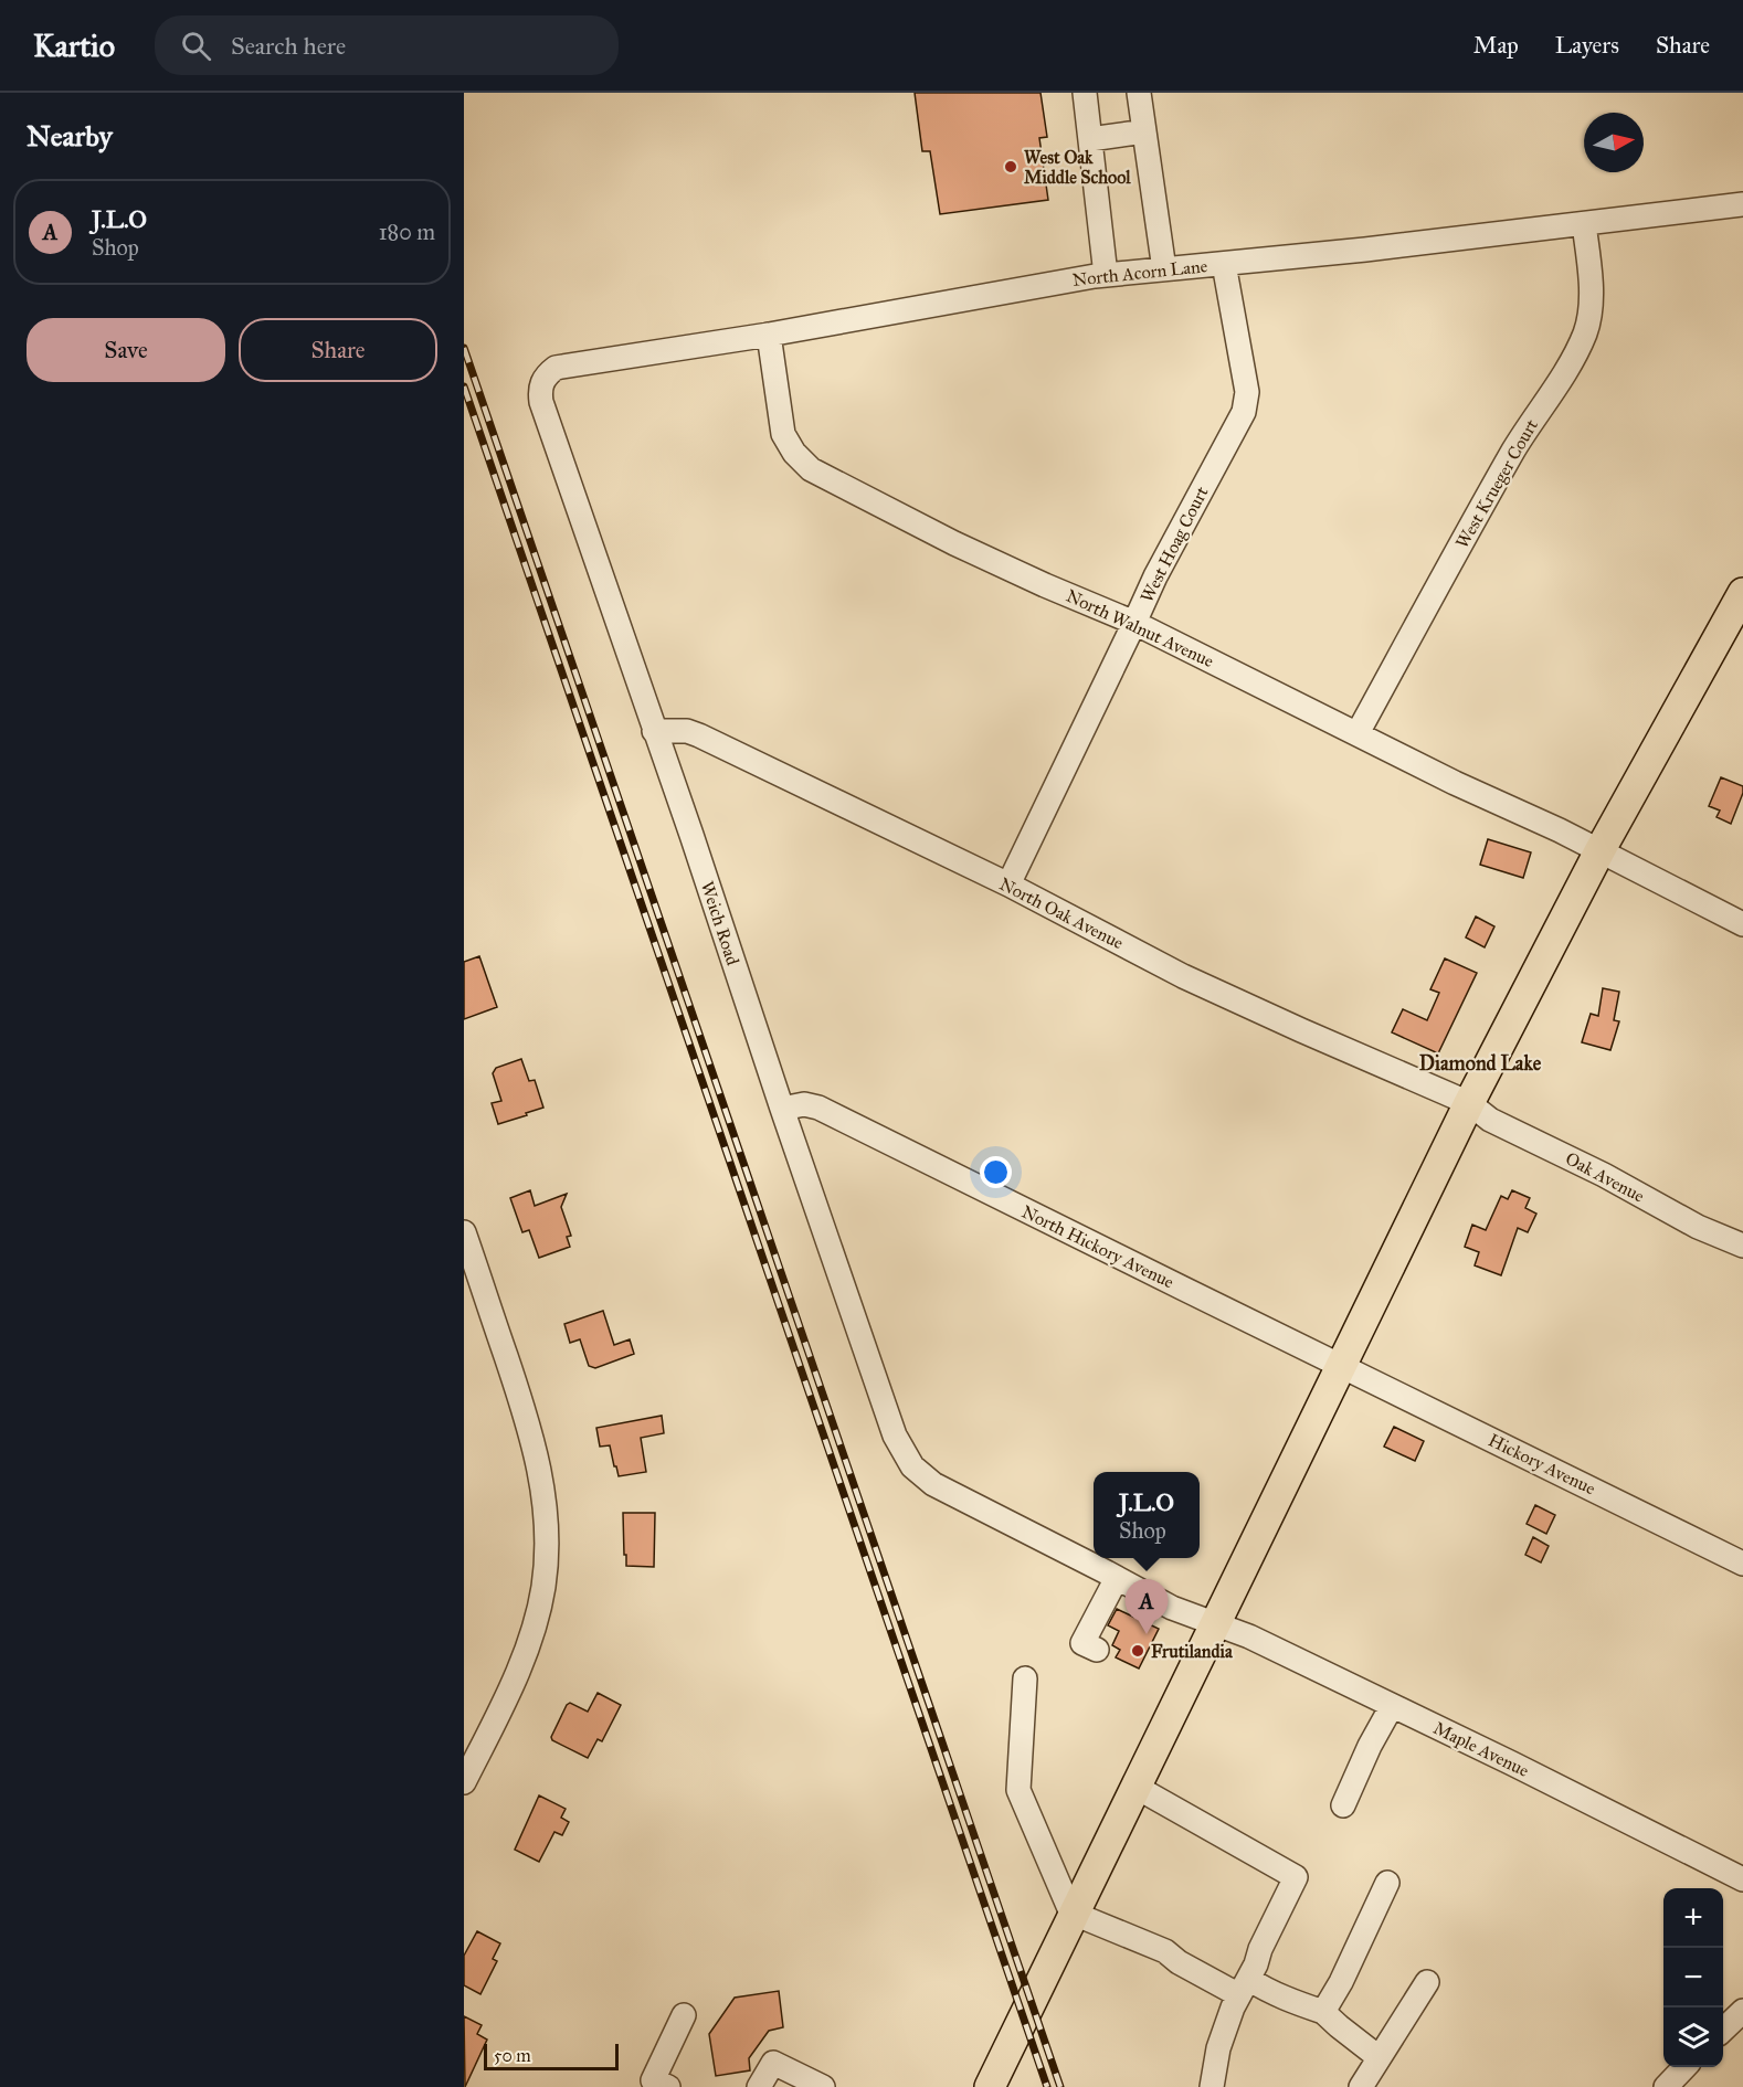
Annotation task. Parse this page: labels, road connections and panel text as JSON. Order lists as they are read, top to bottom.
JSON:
{
  "streets": {
    "street": [
      "North Acorn Lane",
      "West Krueger Court",
      "West Hoag Court",
      "North Walnut Avenue",
      "North Oak Avenue",
      "Weich Road",
      "Oak Avenue",
      "North Hickory Avenue",
      "Hickory Avenue",
      "Maple Avenue"
    ]
  },
  "crossings": [
    ["North Acorn Lane", "West Krueger Court"],
    ["North Acorn Lane", "West Hoag Court"],
    ["North Acorn Lane", "North Walnut Avenue"],
    ["North Acorn Lane", "Weich Road"],
    ["West Krueger Court", "North Walnut Avenue"],
    ["West Hoag Court", "North Walnut Avenue"],
    ["West Hoag Court", "North Oak Avenue"],
    ["North Oak Avenue", "Weich Road"],
    ["North Oak Avenue", "Oak Avenue"],
    ["Weich Road", "North Hickory Avenue"],
    ["Weich Road", "Maple Avenue"],
    ["North Hickory Avenue", "Hickory Avenue"]
  ],
  "districts": ["Diamond Lake"],
  "places": ["West Oak Middle School", "Frutilandia"],
  "scale_bar": "50 m",
  "north": "right",
  "page": {
    "header": "Kartio",
    "search": "Search here",
    "nav": ["Map", "Layers", "Share"],
    "heading": "Nearby",
    "list": [
      {
        "mark": "A",
        "name": "J.L.O",
        "note": "Shop",
        "value": "180 m"
      }
    ],
    "buttons": ["Save", "Share"],
    "popup": ["J.L.O", "Shop"],
    "pins": "A",
    "map_buttons": ["+", "−"],
    "scale": "50 m"
  }
}
